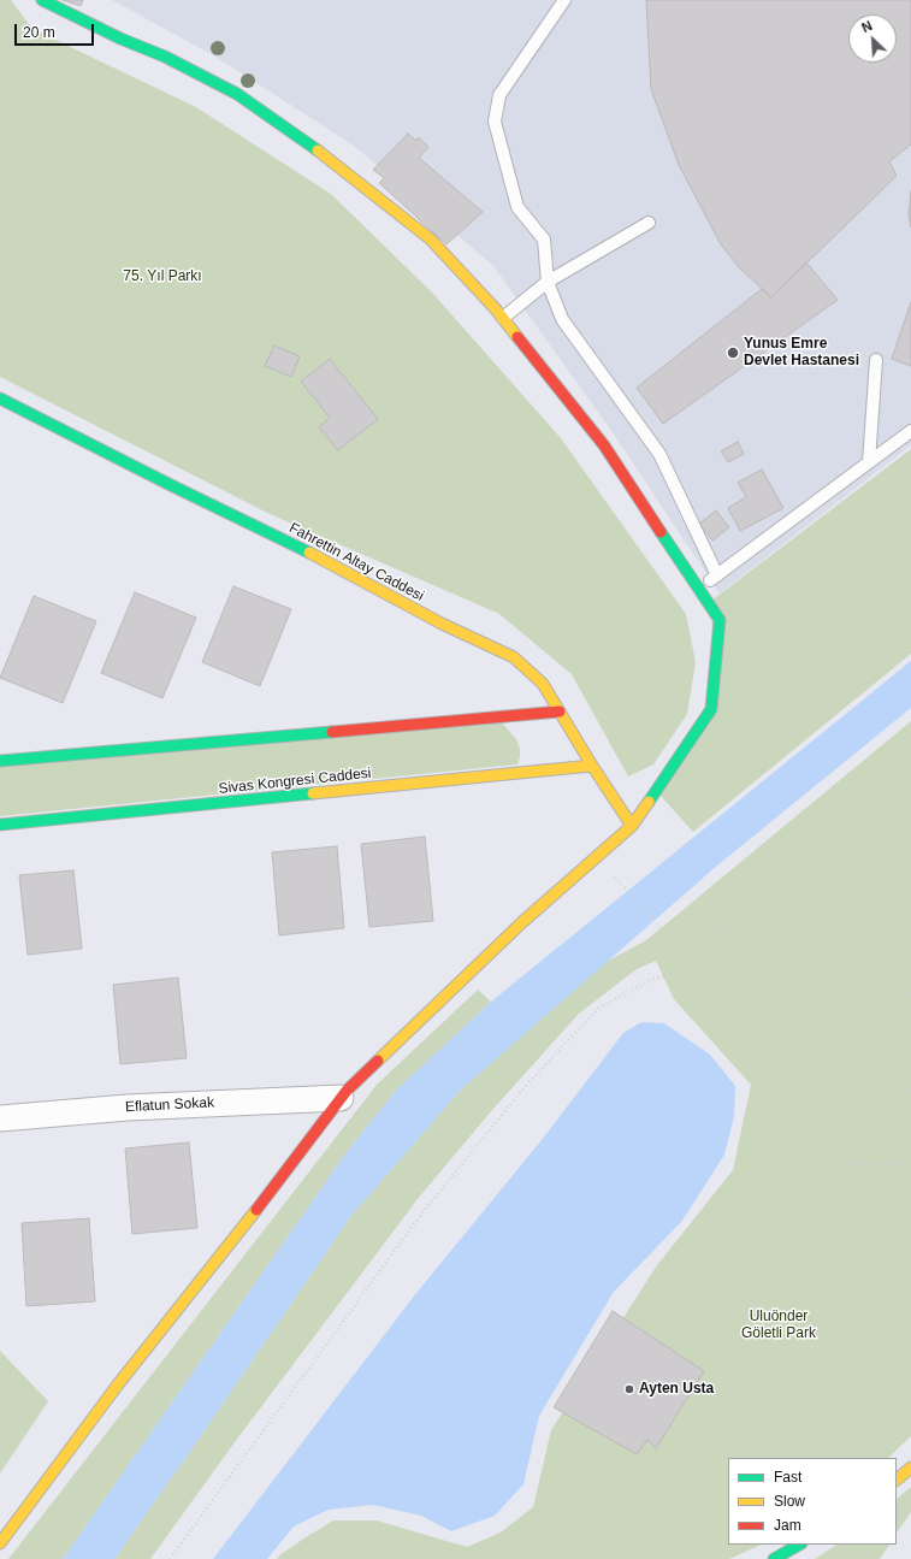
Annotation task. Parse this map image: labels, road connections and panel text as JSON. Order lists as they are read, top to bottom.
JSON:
{
  "streets": {
    "main road": ["Fahrettin Altay Caddesi", "Sivas Kongresi Caddesi"],
    "street": ["Eflatun Sokak"]
  },
  "crossings": [
    ["Fahrettin Altay Caddesi", "Sivas Kongresi Caddesi"]
  ],
  "parks": ["75. Yıl Parkı", "Uluönder Göletli Park"],
  "places": ["Yunus Emre Devlet Hastanesi", "Ayten Usta"],
  "legend": ["Fast", "Slow", "Jam"],
  "scale_bar": "20 m",
  "north": "top left"
}
